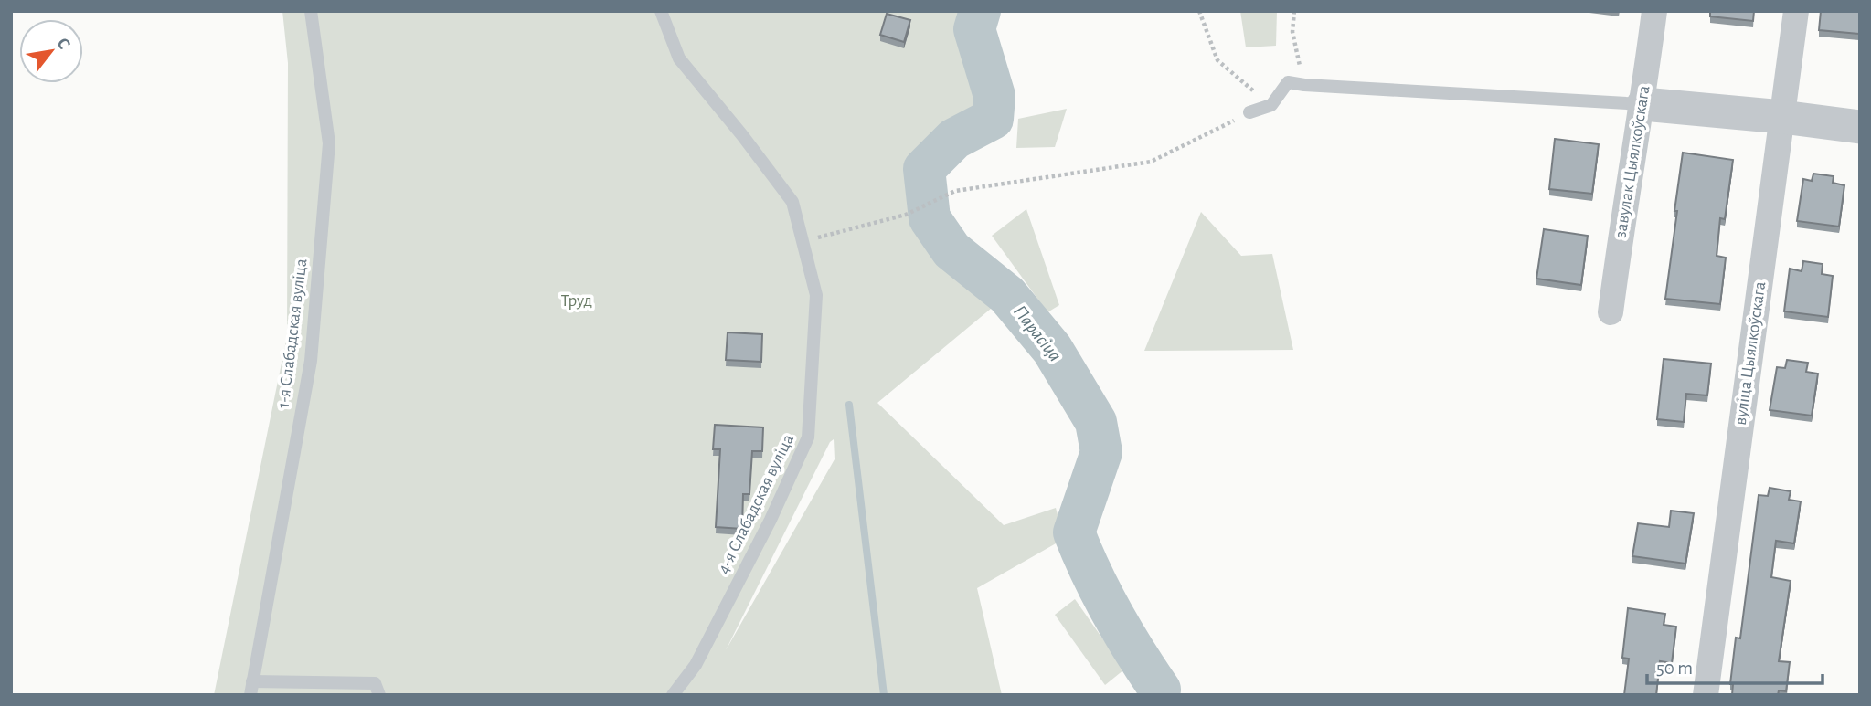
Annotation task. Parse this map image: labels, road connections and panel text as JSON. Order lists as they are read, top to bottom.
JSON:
{
  "streets": {
    "street": ["завулак Цыялкоўскага", "вуліца Цыялкоўскага"],
    "lane": ["1-я Слабадская вуліца", "4-я Слабадская вуліца"]
  },
  "water": ["Парасіца"],
  "parks": ["Труд"],
  "scale_bar": "50 m",
  "north": "top right"
}
